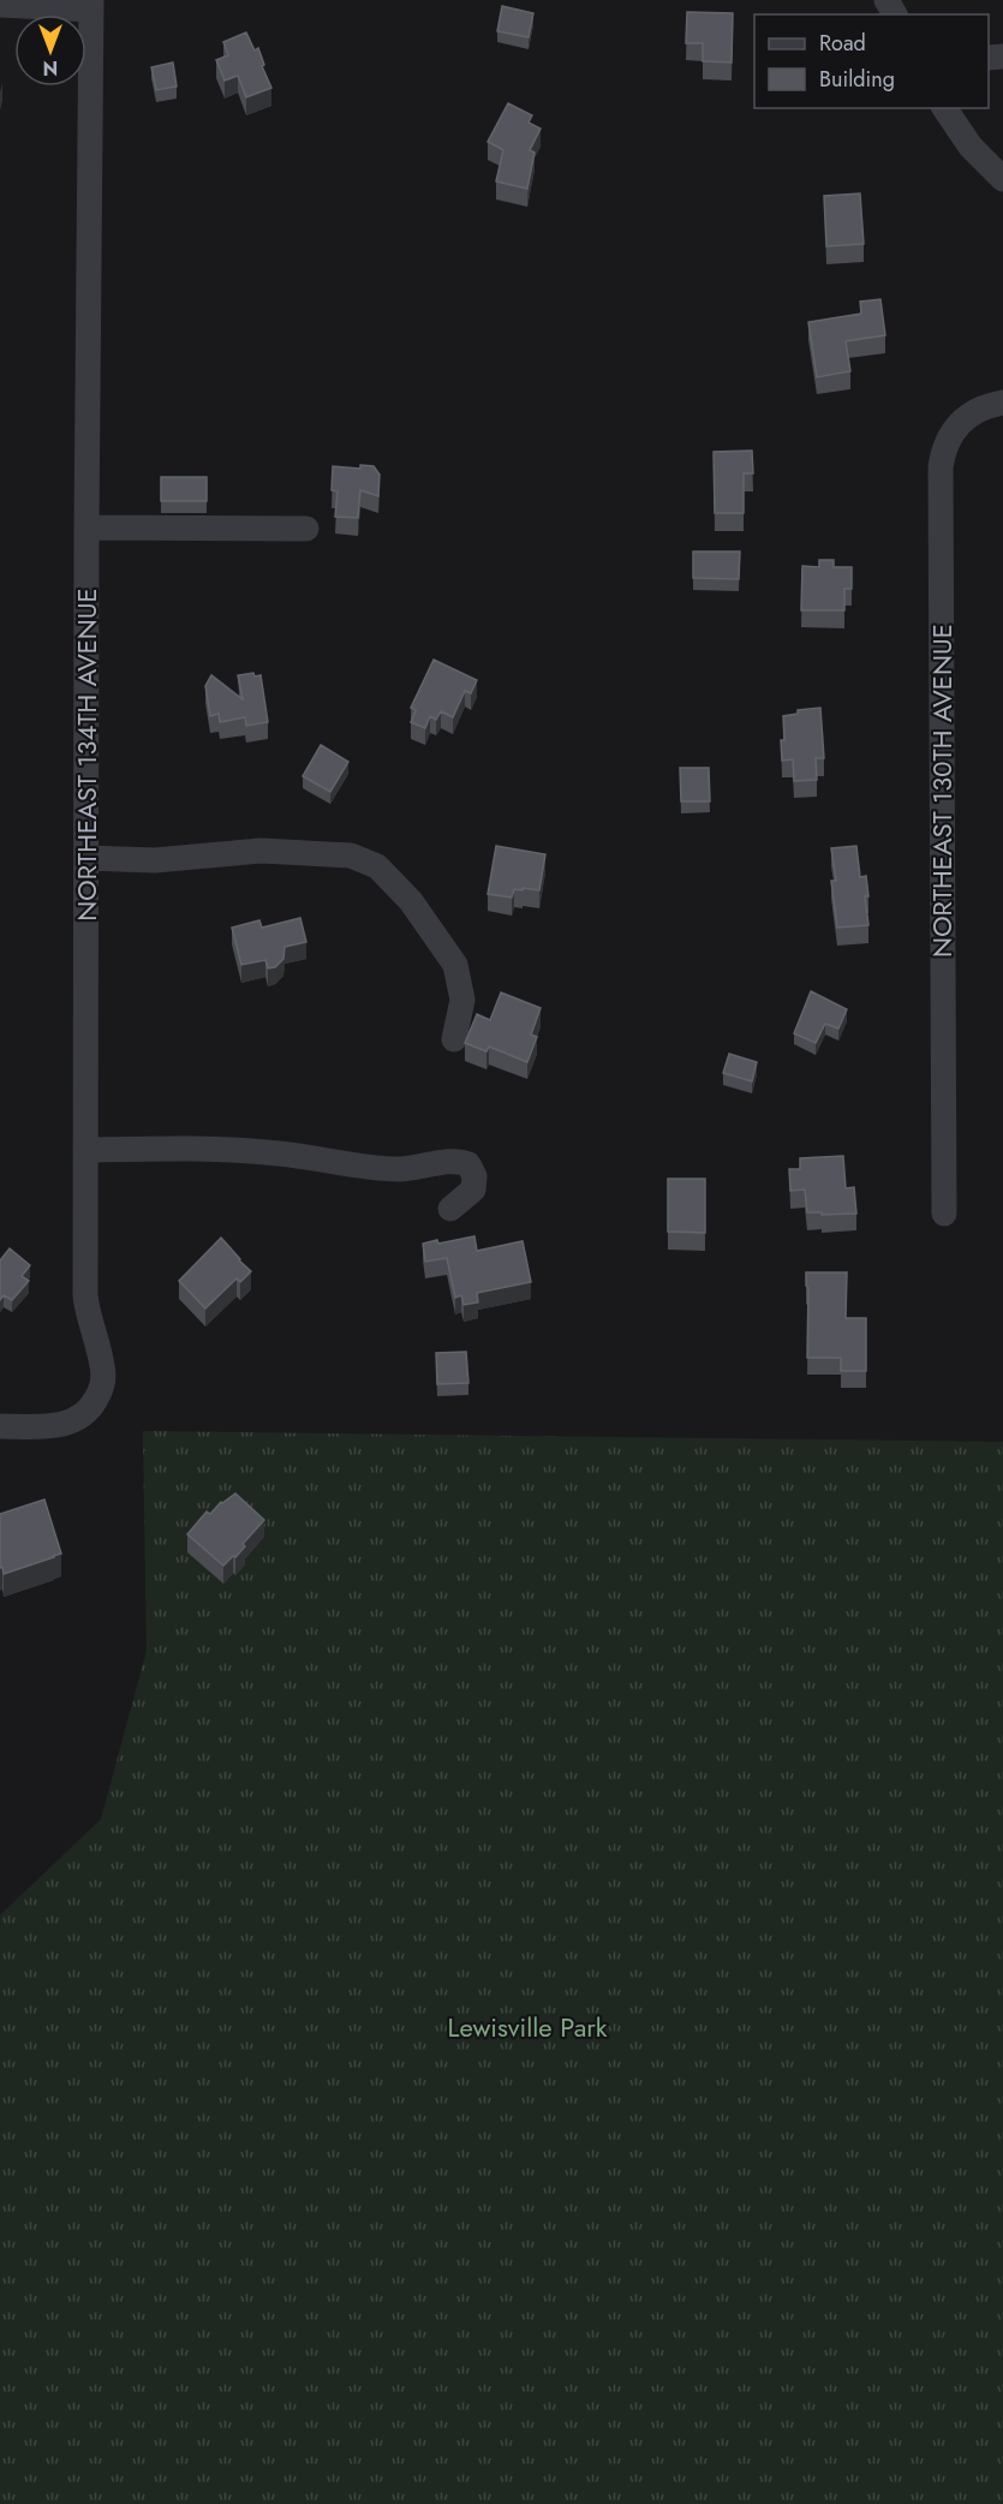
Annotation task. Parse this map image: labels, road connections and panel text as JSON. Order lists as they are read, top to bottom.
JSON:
{
  "streets": {
    "street": ["NORTHEAST 134TH AVENUE", "NORTHEAST 130TH AVENUE"]
  },
  "parks": ["Lewisville Park"],
  "legend": ["Road", "Building"],
  "north": "bottom"
}
